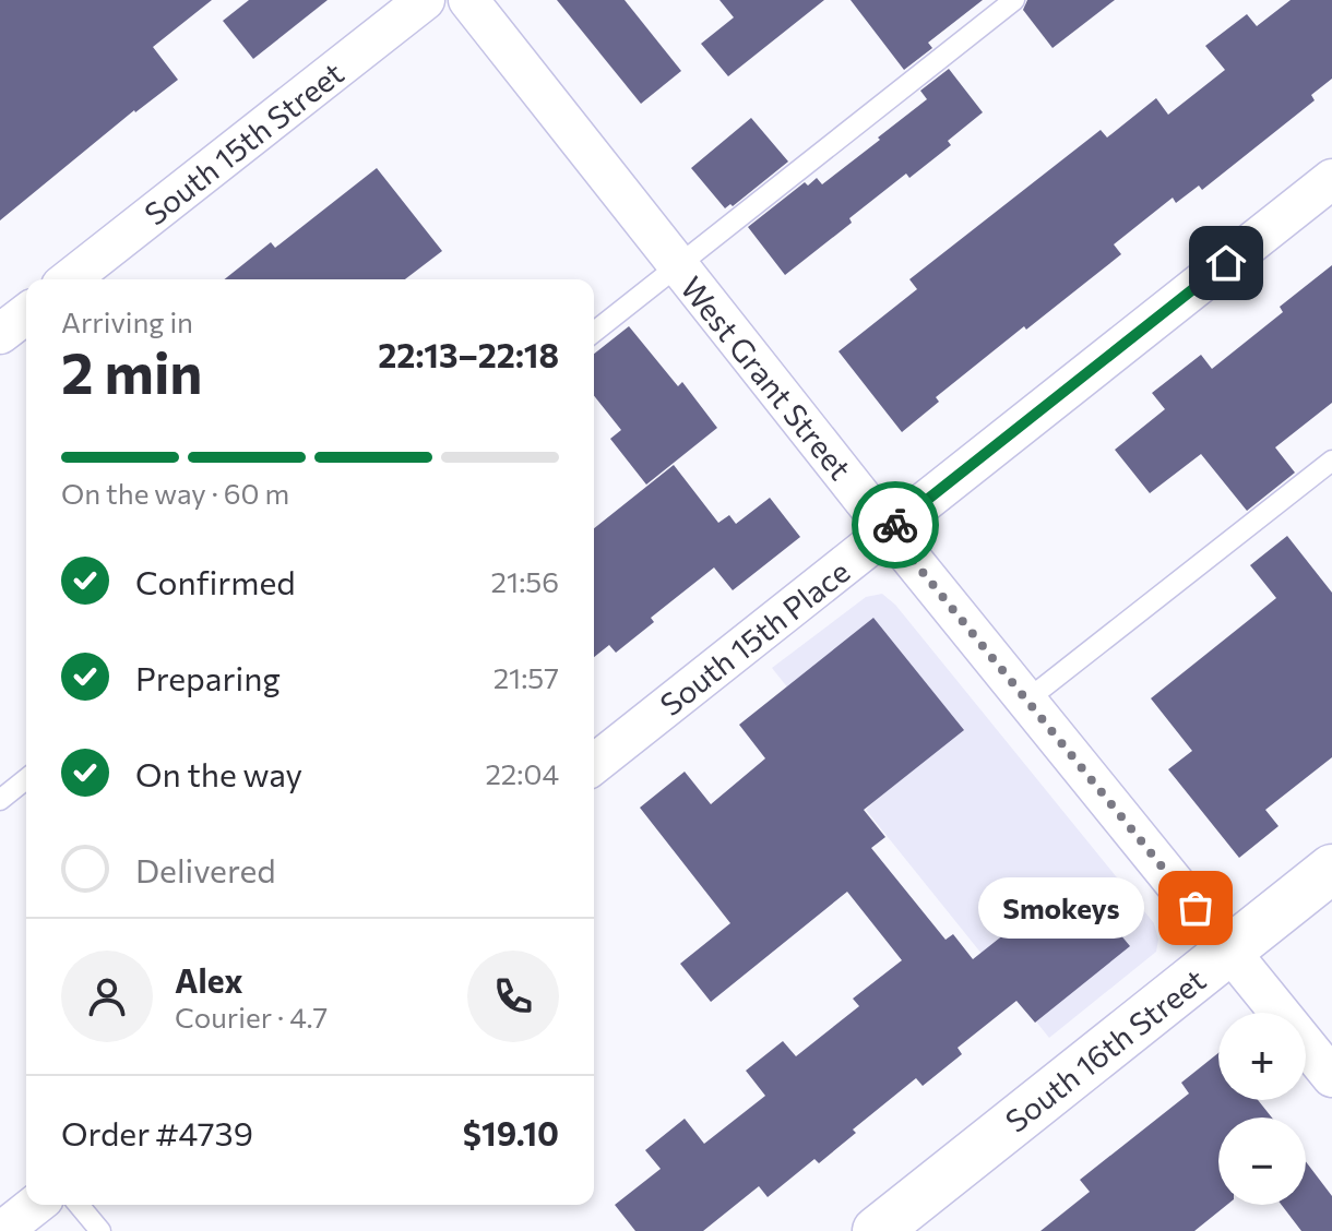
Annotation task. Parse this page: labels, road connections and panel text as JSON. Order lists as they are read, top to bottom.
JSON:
{
  "streets": {
    "main road": ["South 16th Street"],
    "street": ["South 15th Street", "West Grant Street", "South 15th Place"]
  },
  "crossings": [
    ["West Grant Street", "South 15th Place"],
    ["West Grant Street", "South 16th Street"]
  ],
  "places": ["Smokeys"],
  "page": {
    "heading": ["2 min", "Arriving in", "22:13–22:18"],
    "panel": [
      "Alex",
      "Courier · 4.7",
      "Order #4739",
      "$19.10"
    ],
    "bar": "On the way · 60 m",
    "list": [
      ["Confirmed", "21:56"],
      ["Preparing", "21:57"],
      ["On the way", "22:04"],
      "Delivered"
    ],
    "bubble": "Smokeys",
    "map_buttons": ["+", "−"]
  }
}
